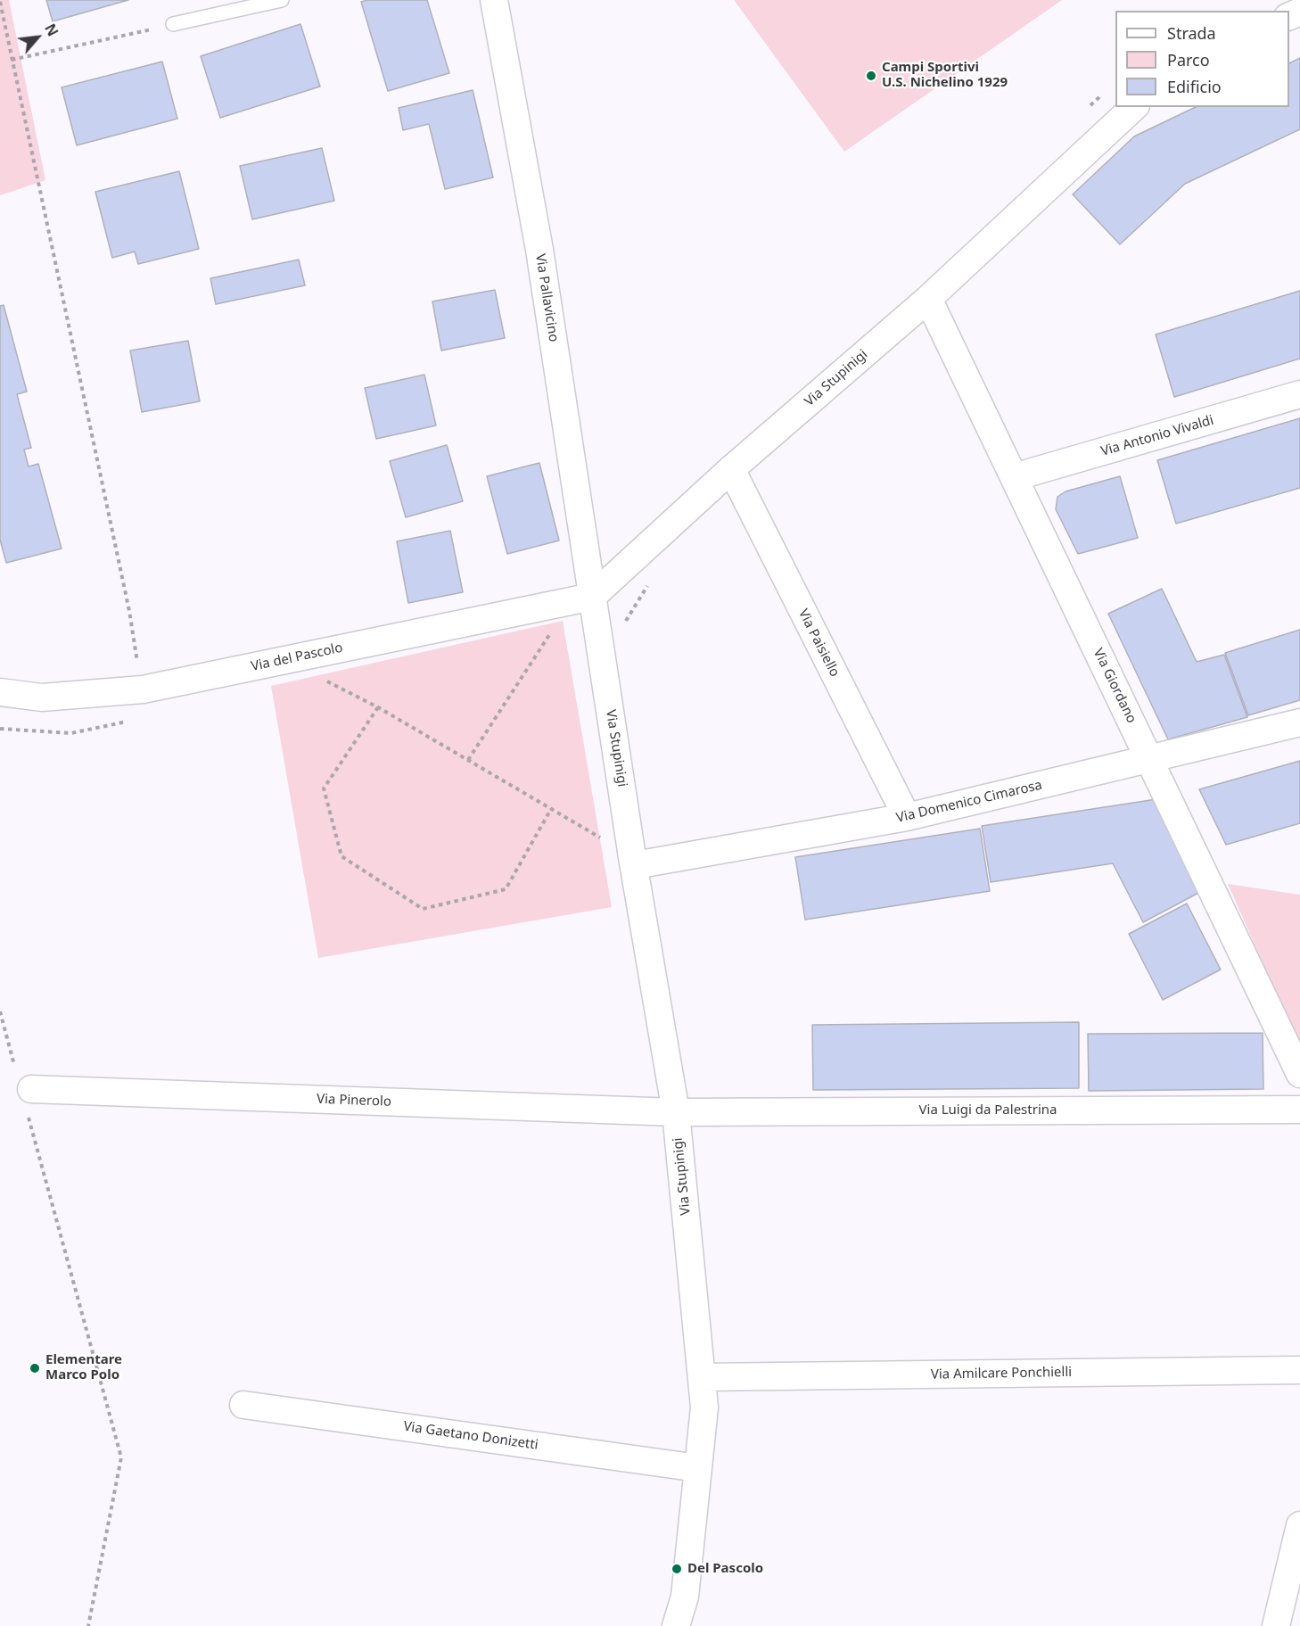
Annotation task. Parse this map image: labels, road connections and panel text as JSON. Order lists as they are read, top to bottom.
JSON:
{
  "streets": {
    "street": [
      "Via Pallavicino",
      "Via Stupinigi",
      "Via Antonio Vivaldi",
      "Via Paisiello",
      "Via del Pascolo",
      "Via Giordano",
      "Via Domenico Cimarosa",
      "Via Pinerolo",
      "Via Luigi da Palestrina",
      "Via Amilcare Ponchielli",
      "Via Gaetano Donizetti"
    ]
  },
  "crossings": [
    ["Via Pallavicino", "Via Stupinigi"],
    ["Via Pallavicino", "Via del Pascolo"],
    ["Via Stupinigi", "Via Paisiello"],
    ["Via Stupinigi", "Via del Pascolo"],
    ["Via Stupinigi", "Via Giordano"],
    ["Via Stupinigi", "Via Domenico Cimarosa"],
    ["Via Stupinigi", "Via Pinerolo"],
    ["Via Stupinigi", "Via Luigi da Palestrina"],
    ["Via Stupinigi", "Via Amilcare Ponchielli"],
    ["Via Stupinigi", "Via Gaetano Donizetti"],
    ["Via Antonio Vivaldi", "Via Giordano"],
    ["Via Paisiello", "Via Domenico Cimarosa"],
    ["Via Giordano", "Via Domenico Cimarosa"],
    ["Via Pinerolo", "Via Luigi da Palestrina"]
  ],
  "places": ["Campi Sportivi U.S. Nichelino 1929", "Elementare Marco Polo", "Del Pascolo"],
  "legend": ["Strada", "Parco", "Edificio"],
  "north": "top right"
}
